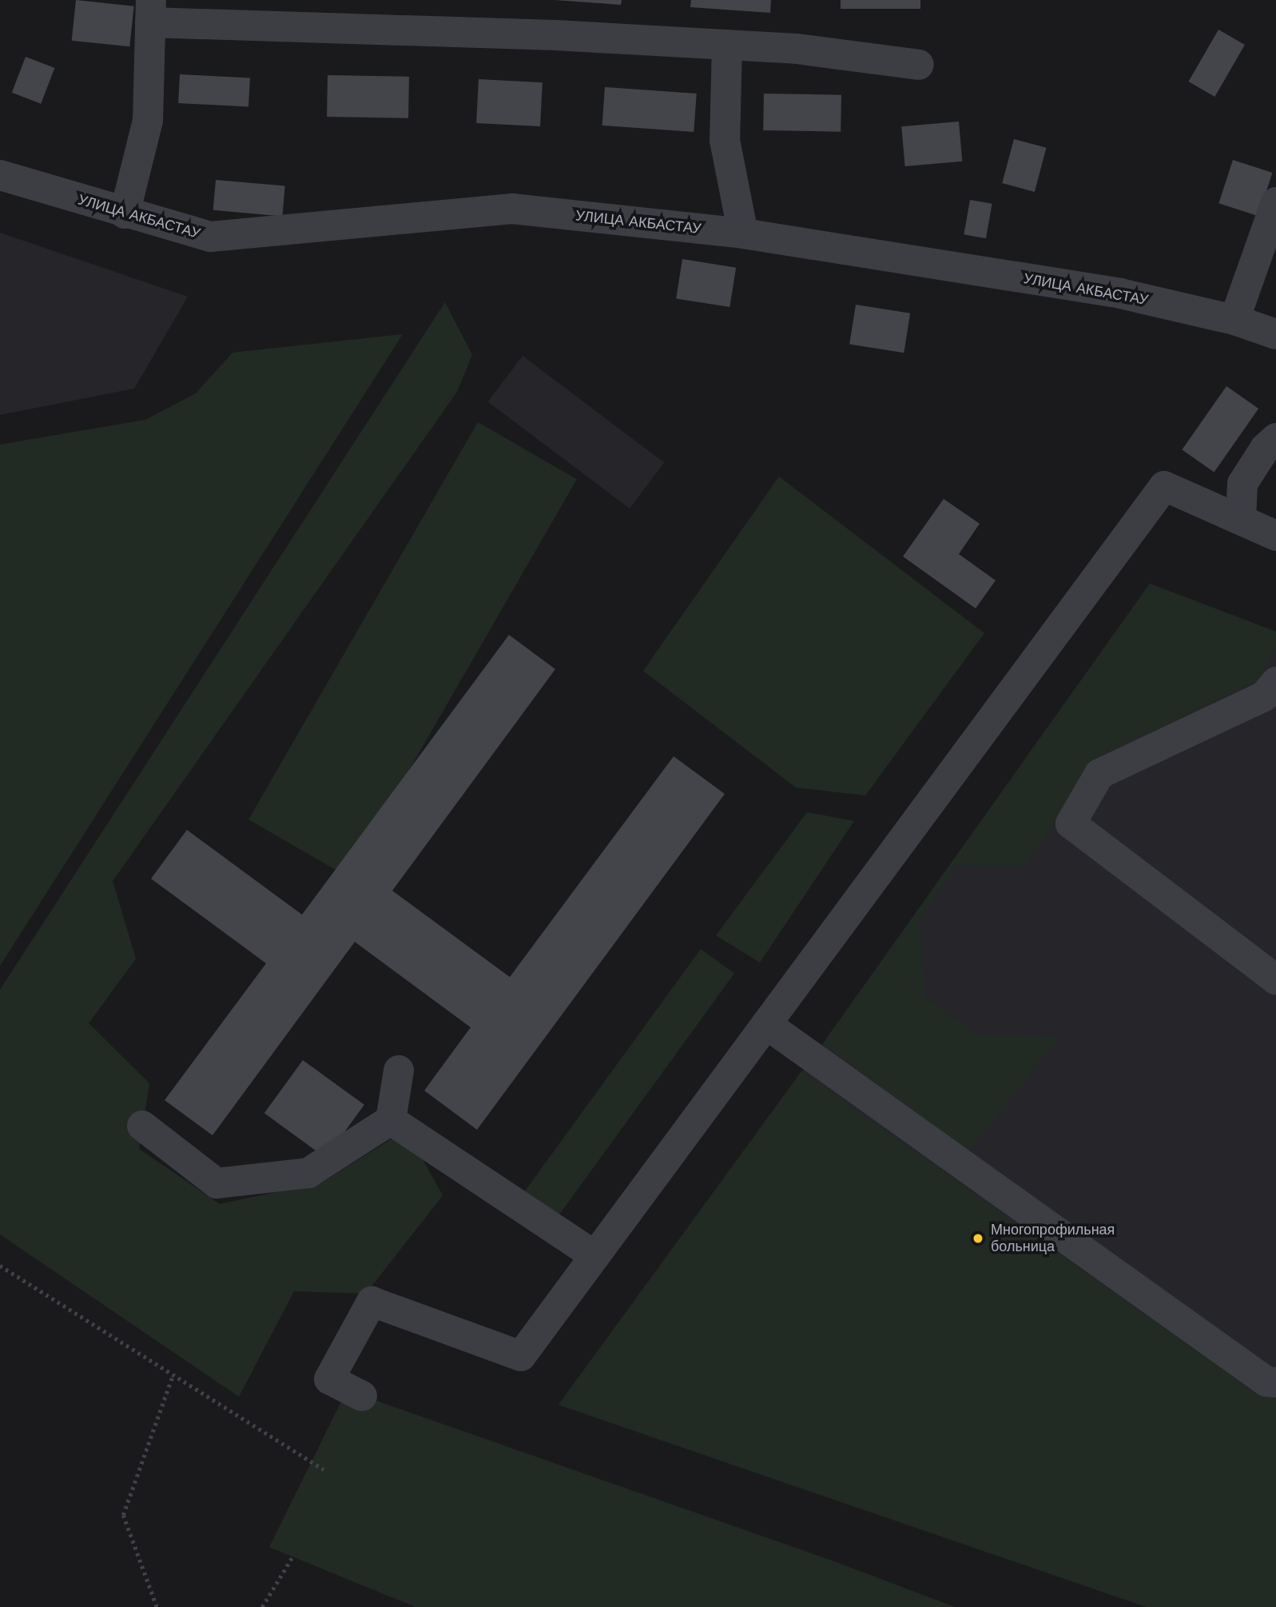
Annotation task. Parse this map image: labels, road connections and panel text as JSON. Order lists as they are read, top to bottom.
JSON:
{
  "streets": {
    "street": ["УЛИЦА АКБАСТАУ"]
  },
  "places": ["Многопрофильная больница"]
}
